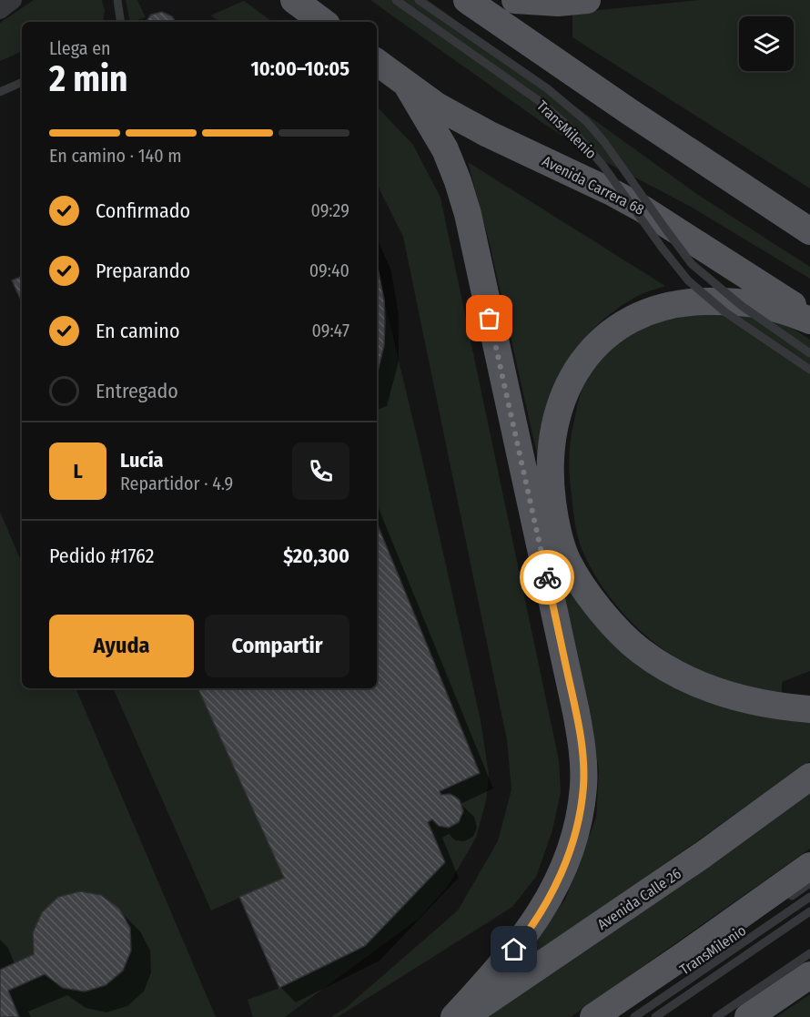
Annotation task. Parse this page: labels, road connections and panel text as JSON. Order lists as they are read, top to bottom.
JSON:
{
  "streets": {
    "main road": ["Avenida Carrera 68", "Avenida Calle 26"],
    "lane": ["TransMilenio"]
  },
  "page": {
    "heading": ["2 min", "Llega en", "10:00–10:05"],
    "panel": [
      "Lucía",
      "Repartidor · 4.9",
      "Pedido #1762",
      "$20,300"
    ],
    "bar": "En camino · 140 m",
    "list": [
      ["Confirmado", "09:29"],
      ["Preparando", "09:40"],
      ["En camino", "09:47"],
      "Entregado"
    ],
    "round": "L",
    "buttons": ["Ayuda", "Compartir"]
  }
}
